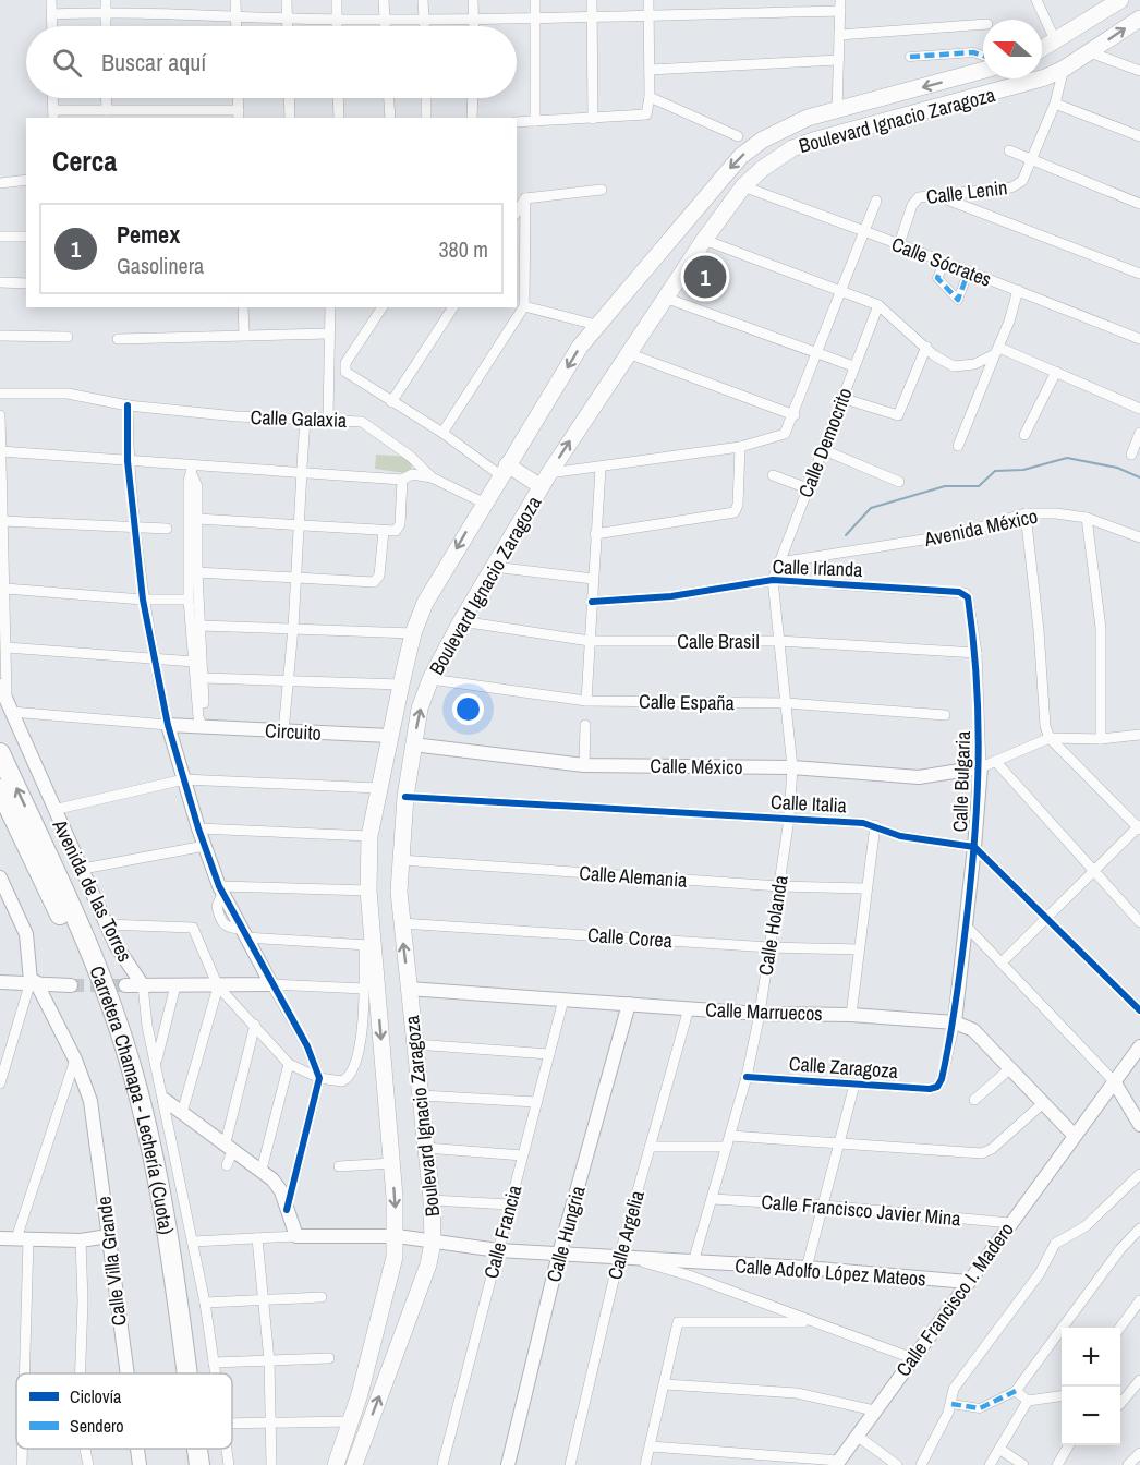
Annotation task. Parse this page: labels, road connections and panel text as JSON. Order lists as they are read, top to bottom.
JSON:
{
  "streets": {
    "highway": ["Carretera Chamapa - Lechería (Cuota)"],
    "main road": ["Boulevard Ignacio Zaragoza"],
    "street": [
      "Calle Lenin",
      "Calle Sócrates",
      "Calle Galaxia",
      "Calle Democrito",
      "Avenida México",
      "Calle Irlanda",
      "Calle Brasil",
      "Calle España",
      "Circuito",
      "Calle México",
      "Calle Bulgaria",
      "Calle Italia",
      "Calle Alemania",
      "Avenida de las Torres",
      "Calle Holanda",
      "Calle Corea",
      "Calle Marruecos",
      "Calle Zaragoza",
      "Calle Francisco Javier Mina",
      "Calle Francia",
      "Calle Hungria",
      "Calle Argelia",
      "Calle Villa Grande",
      "Calle Adolfo López Mateos",
      "Calle Francisco I. Madero"
    ]
  },
  "crossings": [
    ["Boulevard Ignacio Zaragoza", "Calle Lenin"],
    ["Boulevard Ignacio Zaragoza", "Calle Sócrates"],
    ["Boulevard Ignacio Zaragoza", "Calle Galaxia"],
    ["Boulevard Ignacio Zaragoza", "Calle Brasil"],
    ["Boulevard Ignacio Zaragoza", "Calle España"],
    ["Boulevard Ignacio Zaragoza", "Circuito"],
    ["Boulevard Ignacio Zaragoza", "Calle México"],
    ["Boulevard Ignacio Zaragoza", "Calle Italia"],
    ["Boulevard Ignacio Zaragoza", "Calle Alemania"],
    ["Boulevard Ignacio Zaragoza", "Calle Corea"],
    ["Boulevard Ignacio Zaragoza", "Calle Marruecos"],
    ["Boulevard Ignacio Zaragoza", "Calle Adolfo López Mateos"],
    ["Calle Lenin", "Calle Sócrates"],
    ["Calle Democrito", "Avenida México"],
    ["Calle Democrito", "Calle Irlanda"],
    ["Calle Democrito", "Calle Holanda"],
    ["Calle Irlanda", "Calle Bulgaria"],
    ["Calle Irlanda", "Calle Holanda"],
    ["Calle Brasil", "Calle Bulgaria"],
    ["Calle Brasil", "Calle Holanda"],
    ["Calle España", "Calle Holanda"],
    ["Calle México", "Calle Bulgaria"],
    ["Calle México", "Calle Holanda"],
    ["Calle Bulgaria", "Calle Italia"],
    ["Calle Bulgaria", "Calle Marruecos"],
    ["Calle Bulgaria", "Calle Zaragoza"],
    ["Calle Italia", "Calle Holanda"],
    ["Calle Alemania", "Calle Holanda"],
    ["Calle Holanda", "Calle Corea"],
    ["Calle Holanda", "Calle Marruecos"],
    ["Calle Holanda", "Calle Zaragoza"],
    ["Calle Holanda", "Calle Francisco Javier Mina"],
    ["Calle Holanda", "Calle Adolfo López Mateos"],
    ["Calle Marruecos", "Calle Francia"],
    ["Calle Marruecos", "Calle Hungria"],
    ["Calle Marruecos", "Calle Argelia"],
    ["Calle Marruecos", "Calle Francisco I. Madero"],
    ["Calle Francisco Javier Mina", "Calle Francisco I. Madero"],
    ["Calle Francia", "Calle Adolfo López Mateos"],
    ["Calle Hungria", "Calle Adolfo López Mateos"],
    ["Calle Argelia", "Calle Adolfo López Mateos"],
    ["Calle Adolfo López Mateos", "Calle Francisco I. Madero"]
  ],
  "legend": ["Ciclovía", "Sendero"],
  "north": "left",
  "page": {
    "search": "Buscar aquí",
    "heading": "Cerca",
    "list": [
      {
        "mark": "1",
        "name": "Pemex",
        "note": "Gasolinera",
        "value": "380 m"
      }
    ],
    "pins": "1",
    "map_buttons": ["+", "−"]
  }
}
